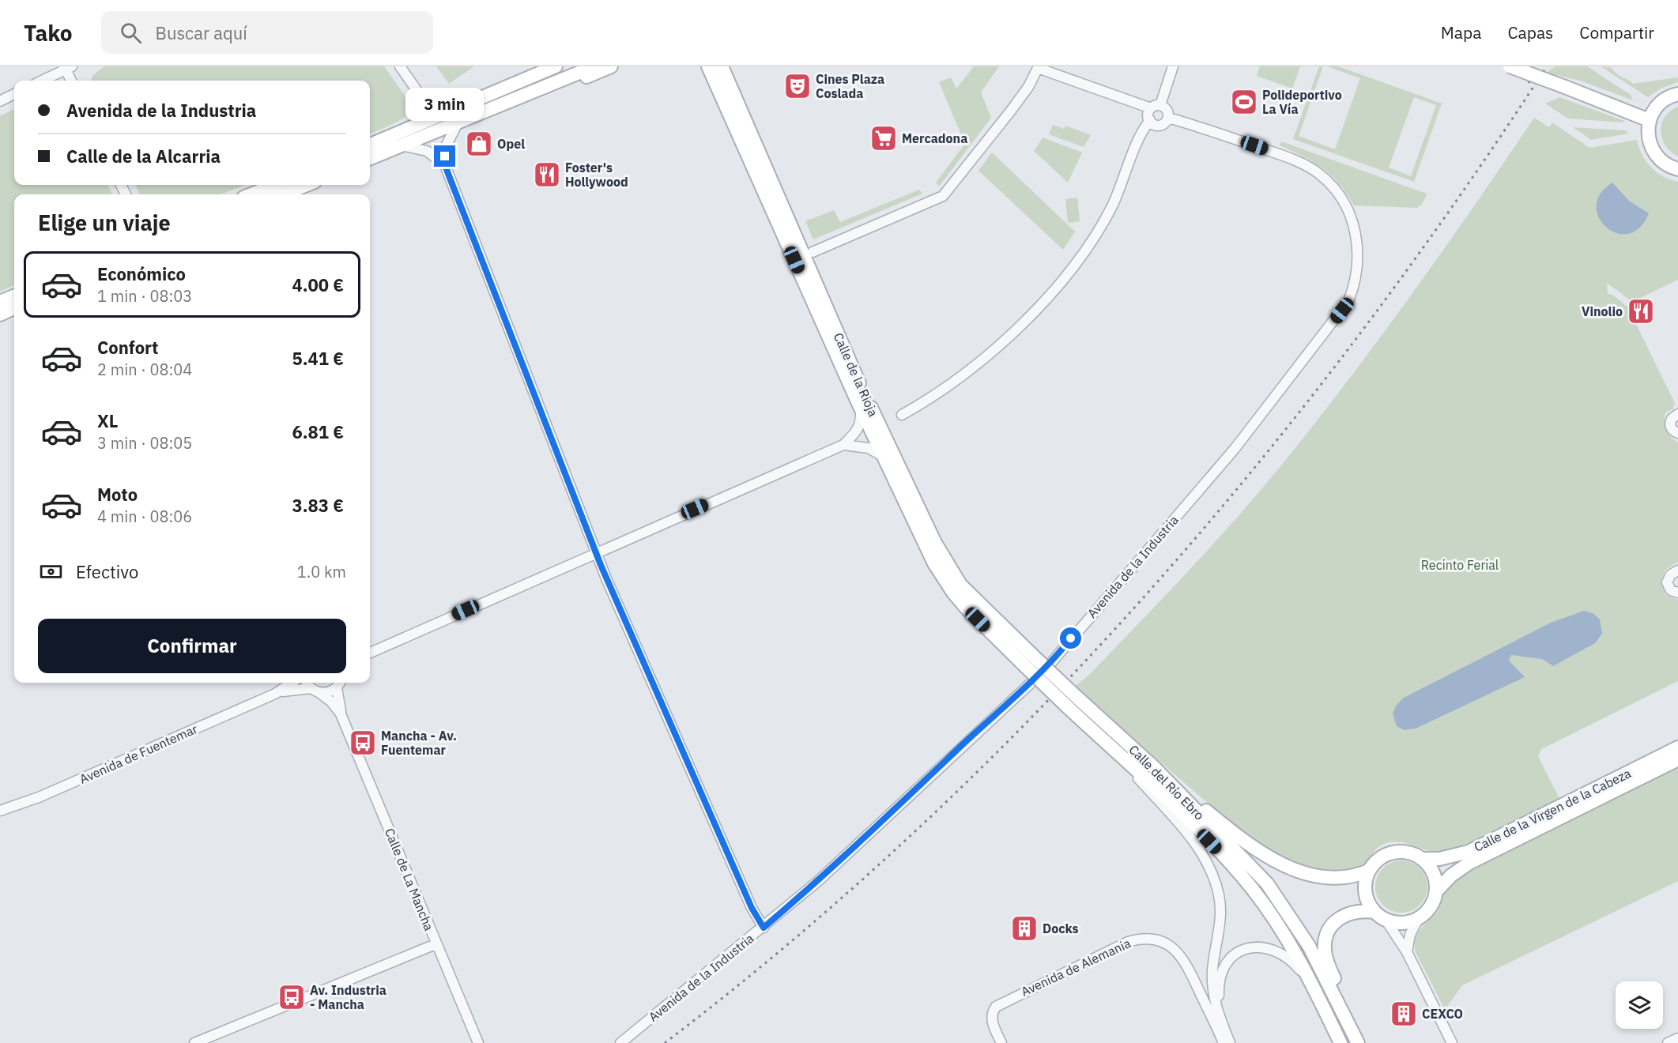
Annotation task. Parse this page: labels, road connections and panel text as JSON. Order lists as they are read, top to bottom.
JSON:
{
  "streets": {
    "main road": ["Calle de la Rioja", "Calle del Río Ebro", "Calle de la Virgen de la Cabeza"],
    "street": [
      "Avenida de la Industria",
      "Avenida de Fuentemar",
      "Calle de La Mancha",
      "Avenida de Alemania"
    ]
  },
  "crossings": [
    ["Calle de la Rioja", "Calle del Río Ebro"],
    ["Avenida de Fuentemar", "Calle de La Mancha"]
  ],
  "parks": ["Recinto Ferial"],
  "places": {
    "theatre": ["Cines Plaza Coslada"],
    "sports": ["Polideportivo La Vía"],
    "supermarket": ["Mercadona"],
    "shop": ["Opel"],
    "restaurant": ["Foster's Hollywood", "Vinolio"],
    "bus stop": ["Mancha - Av. Fuentemar", "Av. Industria - Mancha"],
    "building": ["Docks", "CEXCO"]
  },
  "page": {
    "header": "Tako",
    "search": "Buscar aquí",
    "nav": ["Mapa", "Capas", "Compartir"],
    "banner": ["Avenida de la Industria", "Calle de la Alcarria"],
    "bubble": "3 min",
    "heading": "Elige un viaje",
    "list": [
      {
        "name": "Económico",
        "note": "1 min · 08:03",
        "value": "4.00 €"
      },
      {
        "name": "Confort",
        "note": "2 min · 08:04",
        "value": "5.41 €"
      },
      {
        "name": "XL",
        "note": "3 min · 08:05",
        "value": "6.81 €"
      },
      {
        "name": "Moto",
        "note": "4 min · 08:06",
        "value": "3.83 €"
      }
    ],
    "pay": ["Efectivo", "1.0 km"],
    "buttons": "Confirmar"
  }
}
